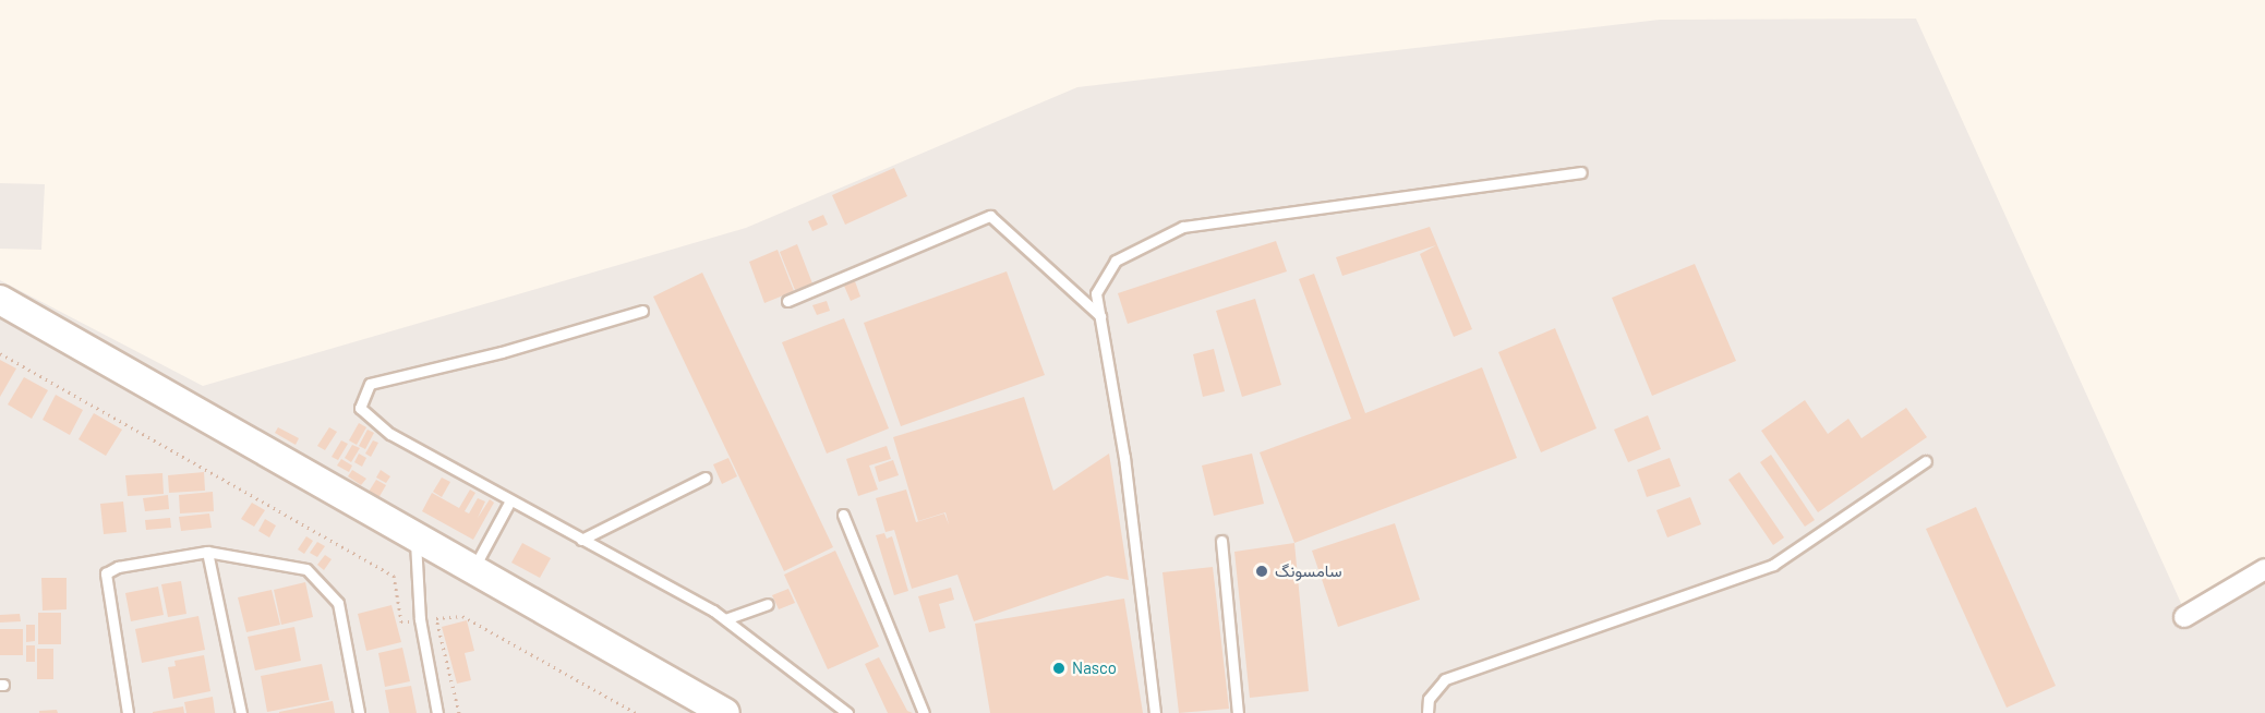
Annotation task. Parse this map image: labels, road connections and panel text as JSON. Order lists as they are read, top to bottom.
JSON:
{
  "places": ["سامسونگ", "Nasco"]
}
